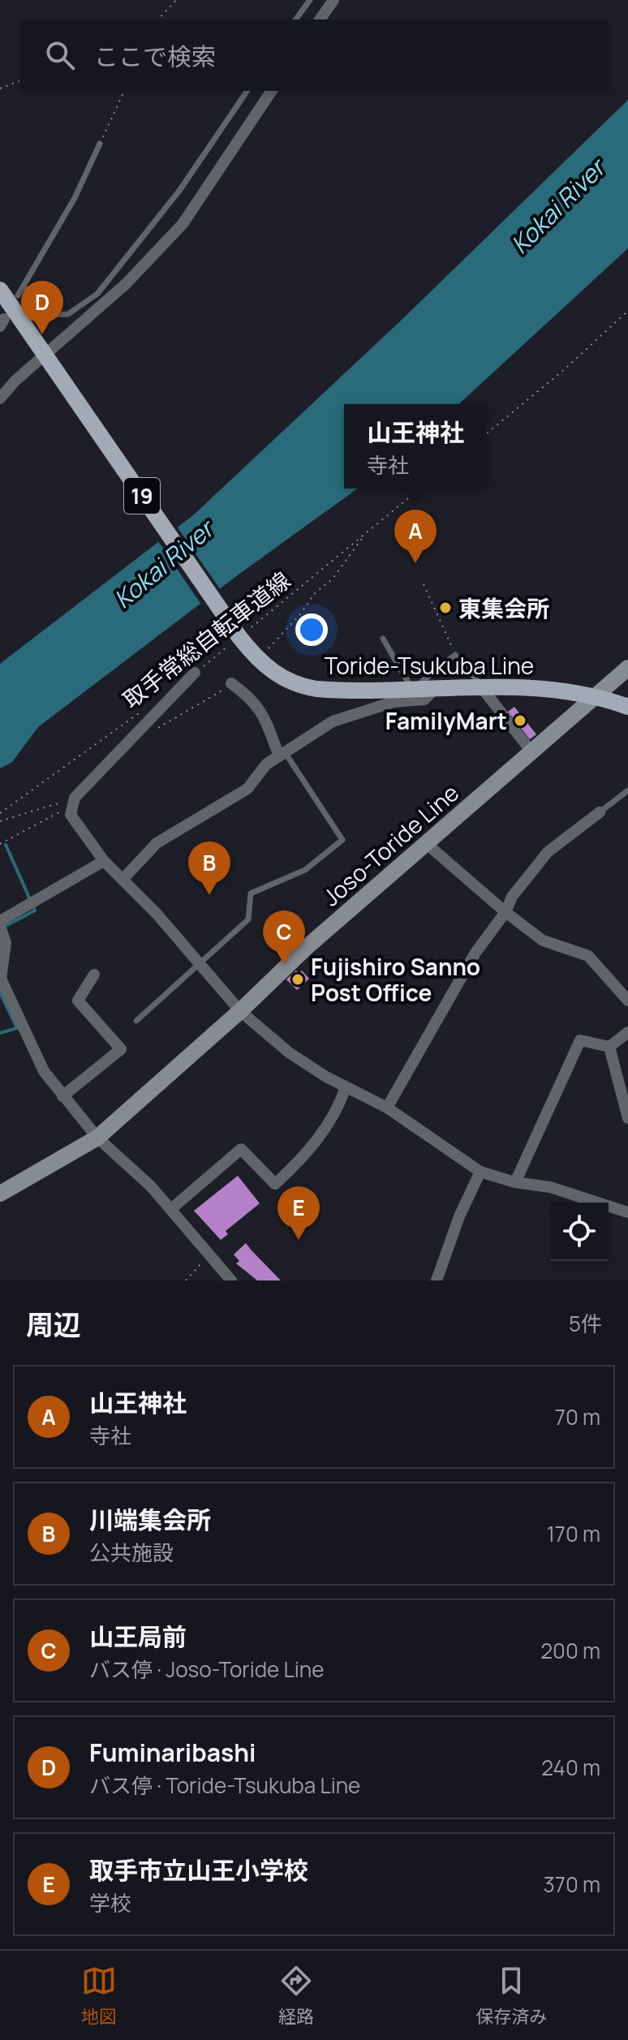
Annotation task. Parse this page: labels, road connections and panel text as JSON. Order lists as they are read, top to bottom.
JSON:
{
  "streets": {
    "main road": ["19", "Toride-Tsukuba Line", "Joso-Toride Line"],
    "path": ["取手常総自転車道線"]
  },
  "crossings": [
    ["取手常総自転車道線", "Toride-Tsukuba Line"],
    ["Toride-Tsukuba Line", "Joso-Toride Line"]
  ],
  "water": ["Kokai River"],
  "places": ["東集会所", "FamilyMart", "Fujishiro Sanno Post Office"],
  "page": {
    "search": "ここで検索",
    "pins": [
      "D",
      "A",
      "B",
      "C",
      "E"
    ],
    "popup": ["山王神社", "寺社"],
    "heading": ["周辺", "5件"],
    "list": [
      {
        "mark": "A",
        "name": "山王神社",
        "note": "寺社",
        "value": "70 m"
      },
      {
        "mark": "B",
        "name": "川端集会所",
        "note": "公共施設",
        "value": "170 m"
      },
      {
        "mark": "C",
        "name": "山王局前",
        "note": "バス停 · Joso-Toride Line",
        "value": "200 m"
      },
      {
        "mark": "D",
        "name": "Fuminaribashi",
        "note": "バス停 · Toride-Tsukuba Line",
        "value": "240 m"
      },
      {
        "mark": "E",
        "name": "取手市立山王小学校",
        "note": "学校",
        "value": "370 m"
      }
    ],
    "nav": ["地図", "経路", "保存済み"]
  }
}
